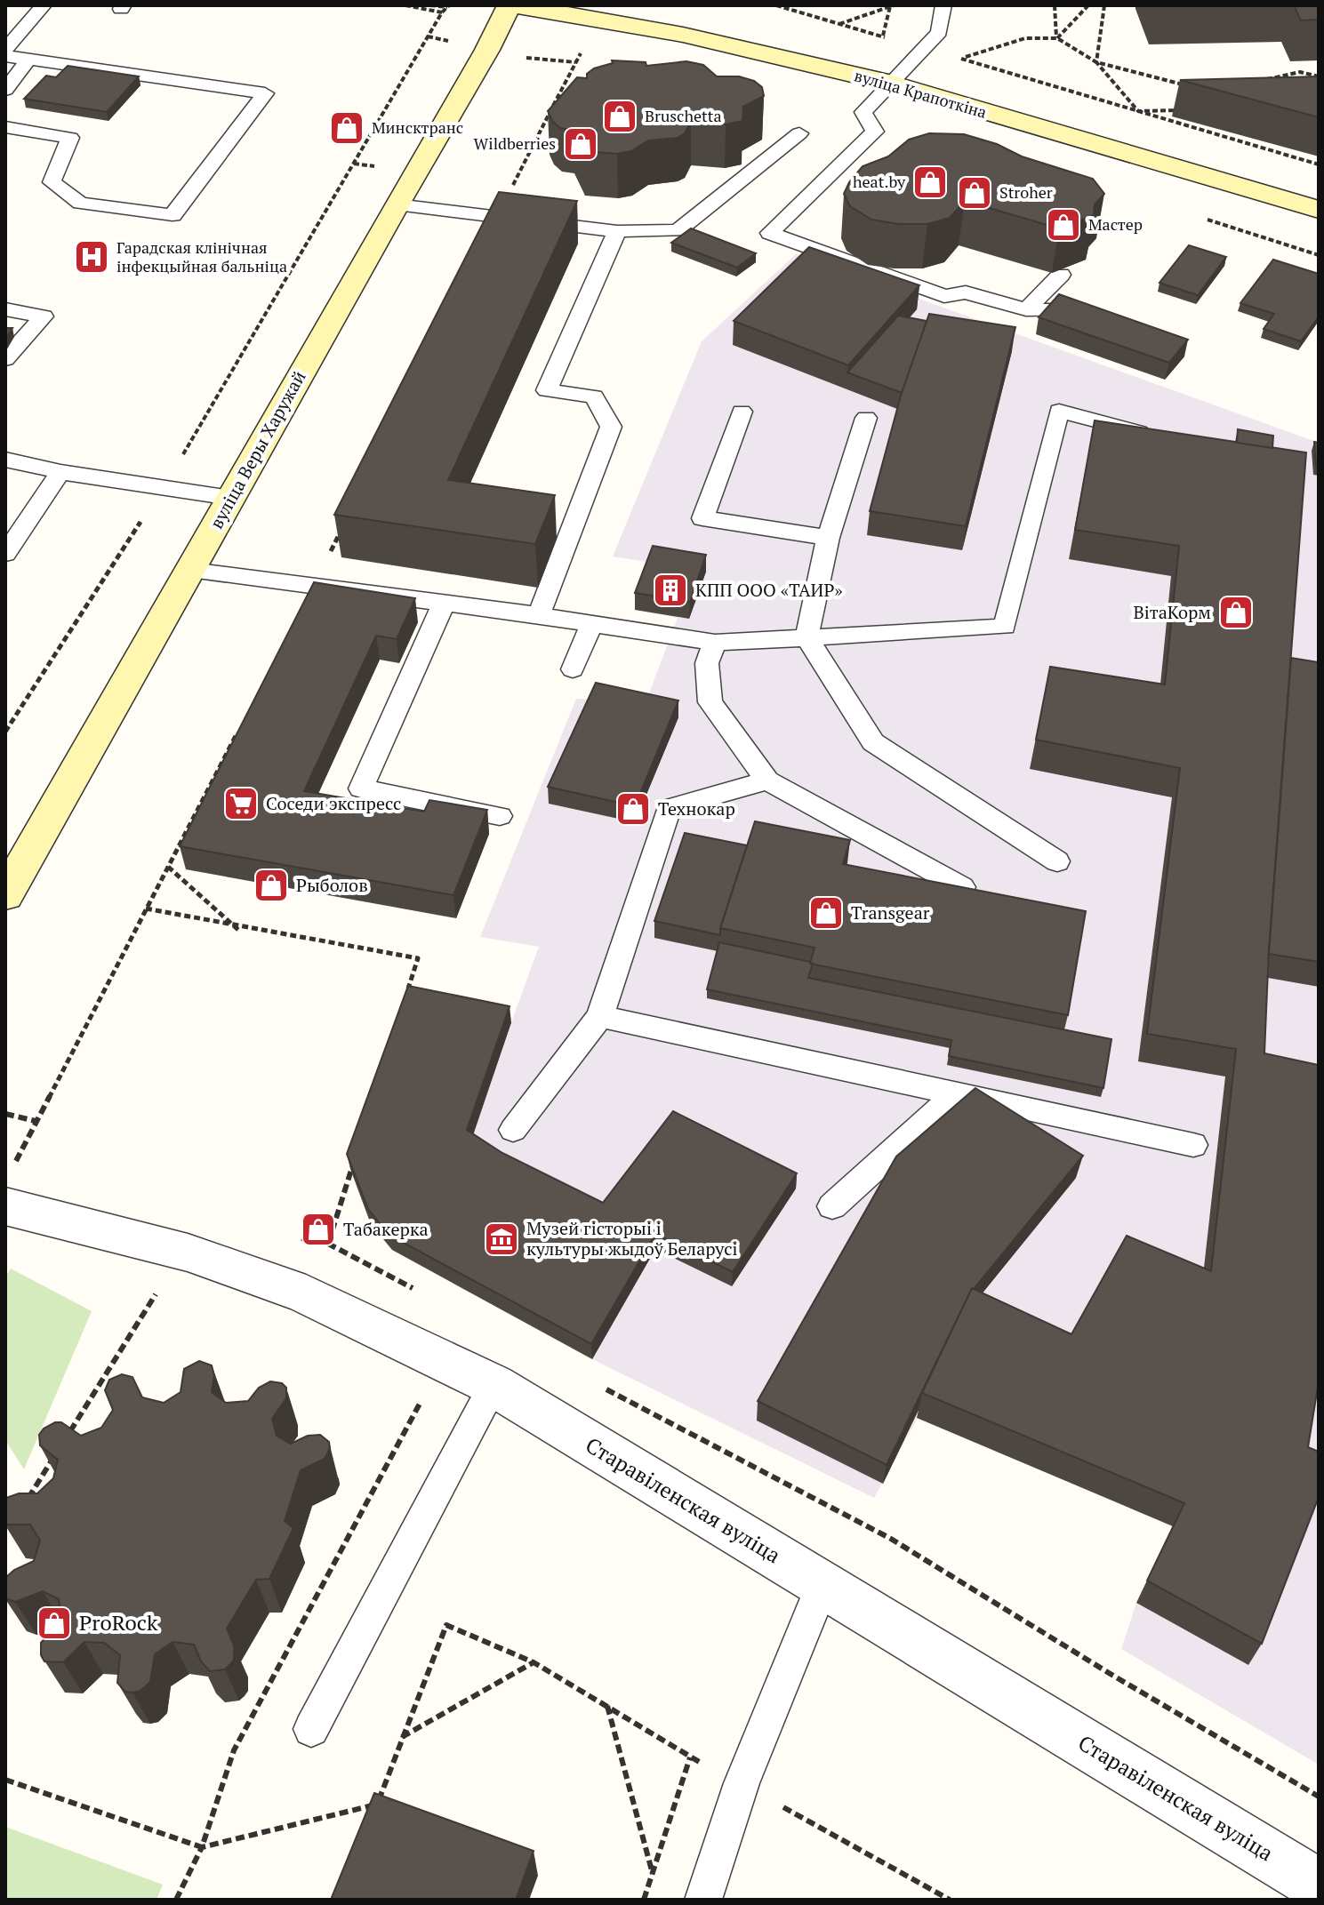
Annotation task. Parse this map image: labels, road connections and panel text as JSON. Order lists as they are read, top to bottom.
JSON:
{
  "streets": {
    "main road": ["вуліца Крапоткіна", "вуліца Веры Харужай"],
    "street": ["Старавіленская вуліца"]
  },
  "places": {
    "shop": [
      "Bruschetta",
      "Минсктранс",
      "Wildberries",
      "heat.by",
      "Stroher",
      "Мастер",
      "ВітаКорм",
      "Технокар",
      "Рыболов",
      "Transgear",
      "Табакерка",
      "ProRock"
    ],
    "hospital": ["Гарадская клінічная інфекцыйная бальніца"],
    "building": ["КПП ООО «ТАИР»"],
    "supermarket": ["Соседи экспресс"],
    "museum": ["Музей гісторыі і культуры жыдоў Беларусі"]
  }
}
